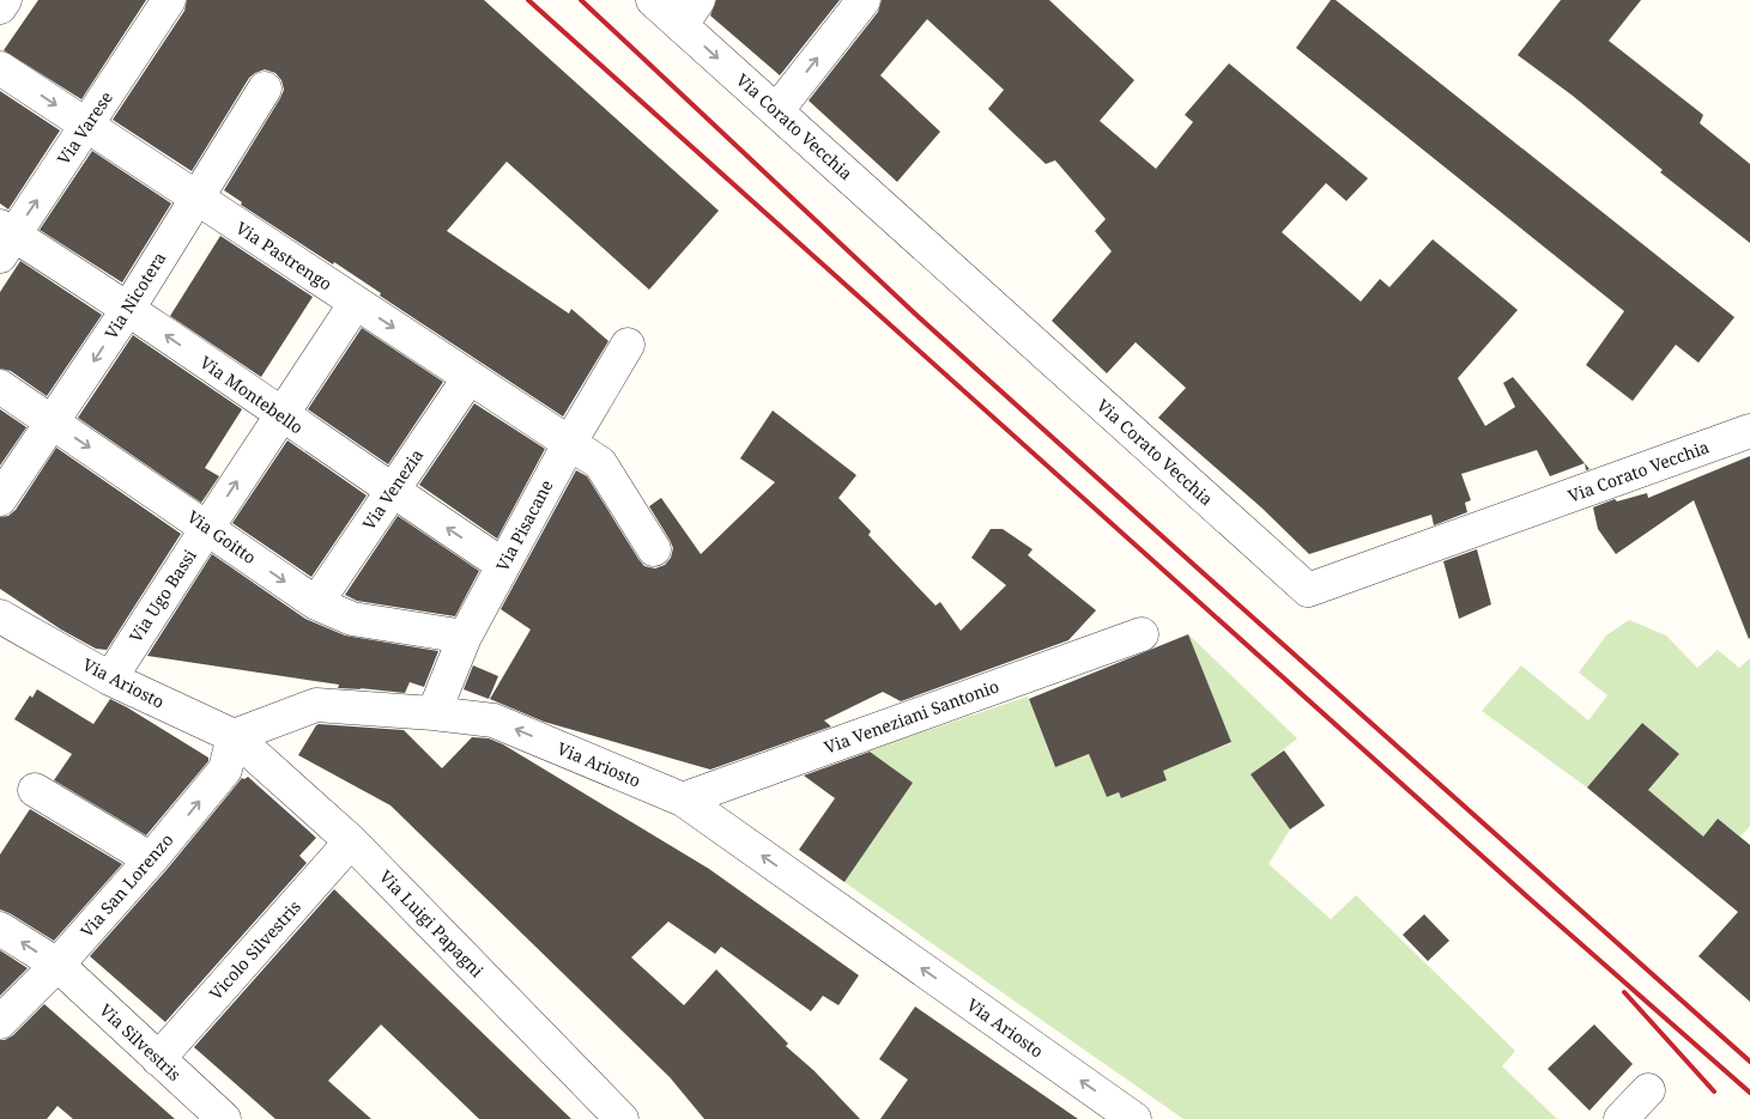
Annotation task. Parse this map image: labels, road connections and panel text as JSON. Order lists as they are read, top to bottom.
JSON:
{
  "streets": {
    "street": [
      "Via Corato Vecchia",
      "Via Varese",
      "Via Pastrengo",
      "Via Nicotera",
      "Via Montebello",
      "Via Venezia",
      "Via Pisacane",
      "Via Goitto",
      "Via Ugo Bassi",
      "Via Ariosto",
      "Via Veneziani Santonio",
      "Via San Lorenzo",
      "Via Luigi Papagni",
      "Vicolo Silvestris",
      "Via Silvestris"
    ]
  },
  "crossings": [
    ["Via Varese", "Via Pastrengo"],
    ["Via Varese", "Via Montebello"],
    ["Via Pastrengo", "Via Nicotera"],
    ["Via Pastrengo", "Via Venezia"],
    ["Via Pastrengo", "Via Pisacane"],
    ["Via Pastrengo", "Via Ugo Bassi"],
    ["Via Nicotera", "Via Montebello"],
    ["Via Nicotera", "Via Goitto"],
    ["Via Montebello", "Via Venezia"],
    ["Via Montebello", "Via Pisacane"],
    ["Via Montebello", "Via Ugo Bassi"],
    ["Via Venezia", "Via Goitto"],
    ["Via Pisacane", "Via Goitto"],
    ["Via Pisacane", "Via Ariosto"],
    ["Via Goitto", "Via Ugo Bassi"],
    ["Via Ugo Bassi", "Via Ariosto"],
    ["Via Ariosto", "Via Veneziani Santonio"],
    ["Via Ariosto", "Via San Lorenzo"],
    ["Via Ariosto", "Via Luigi Papagni"],
    ["Via San Lorenzo", "Via Luigi Papagni"],
    ["Via San Lorenzo", "Via Silvestris"],
    ["Via Luigi Papagni", "Vicolo Silvestris"],
    ["Vicolo Silvestris", "Via Silvestris"]
  ],
  "one_way": [
    "Via Varese",
    "Via Montebello",
    "Via Goitto",
    "Via Ariosto",
    "Via San Lorenzo"
  ]
}
